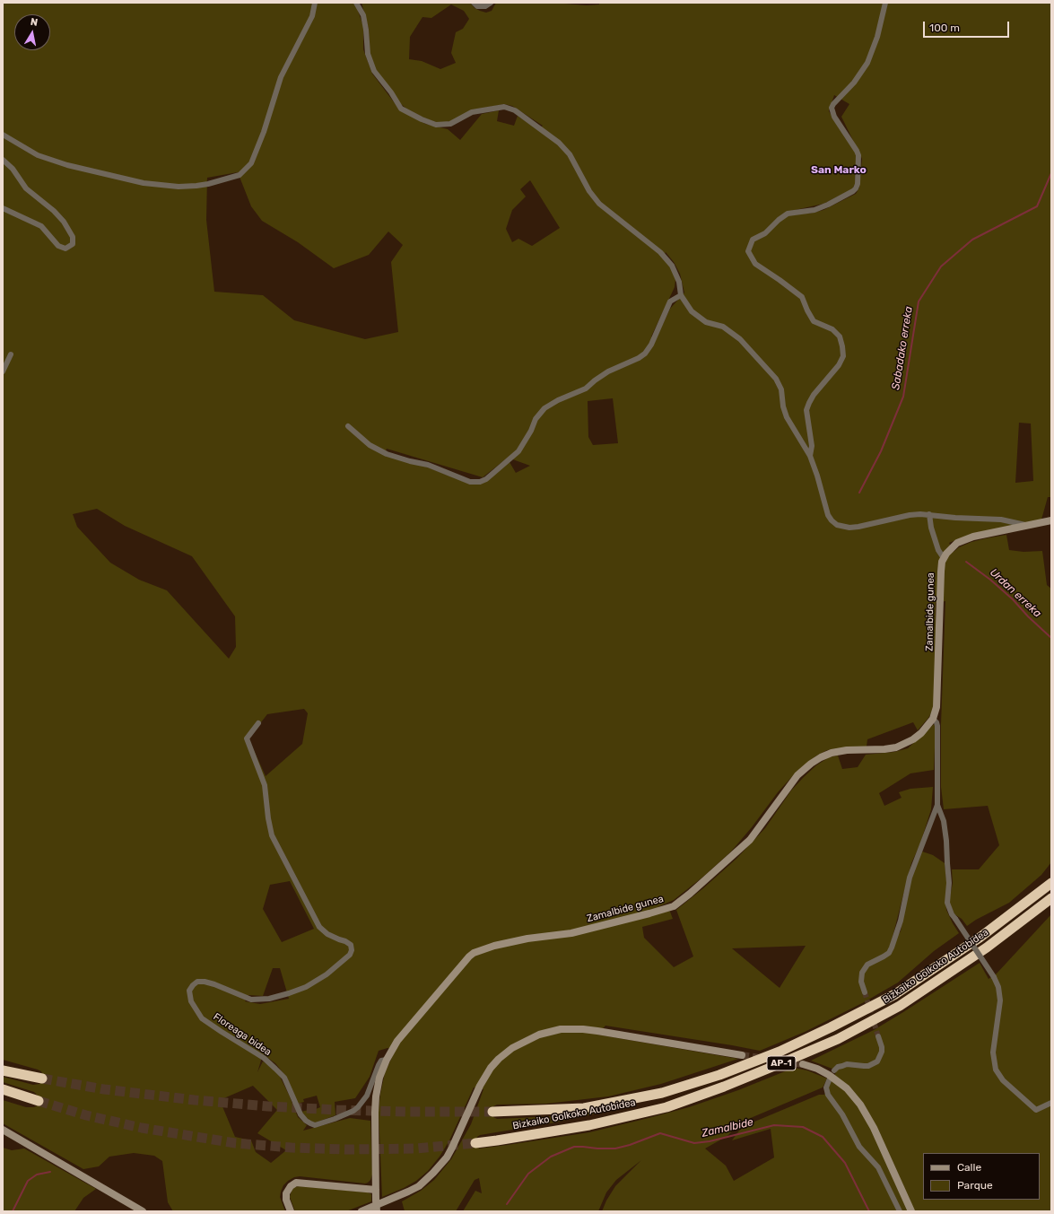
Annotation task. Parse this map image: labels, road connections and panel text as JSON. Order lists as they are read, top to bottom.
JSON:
{
  "streets": {
    "highway": ["Bizkaiko Golkoko Autobidea", "AP-1"],
    "street": ["Zamalbide gunea", "Floreaga bidea"]
  },
  "crossings": [
    ["Zamalbide gunea", "Floreaga bidea"]
  ],
  "districts": ["San Marko"],
  "water": ["Sabadako erreka", "Urdan erreka", "Zamalbide"],
  "legend": ["Calle", "Parque"],
  "scale_bar": "100 m",
  "north": "top"
}
